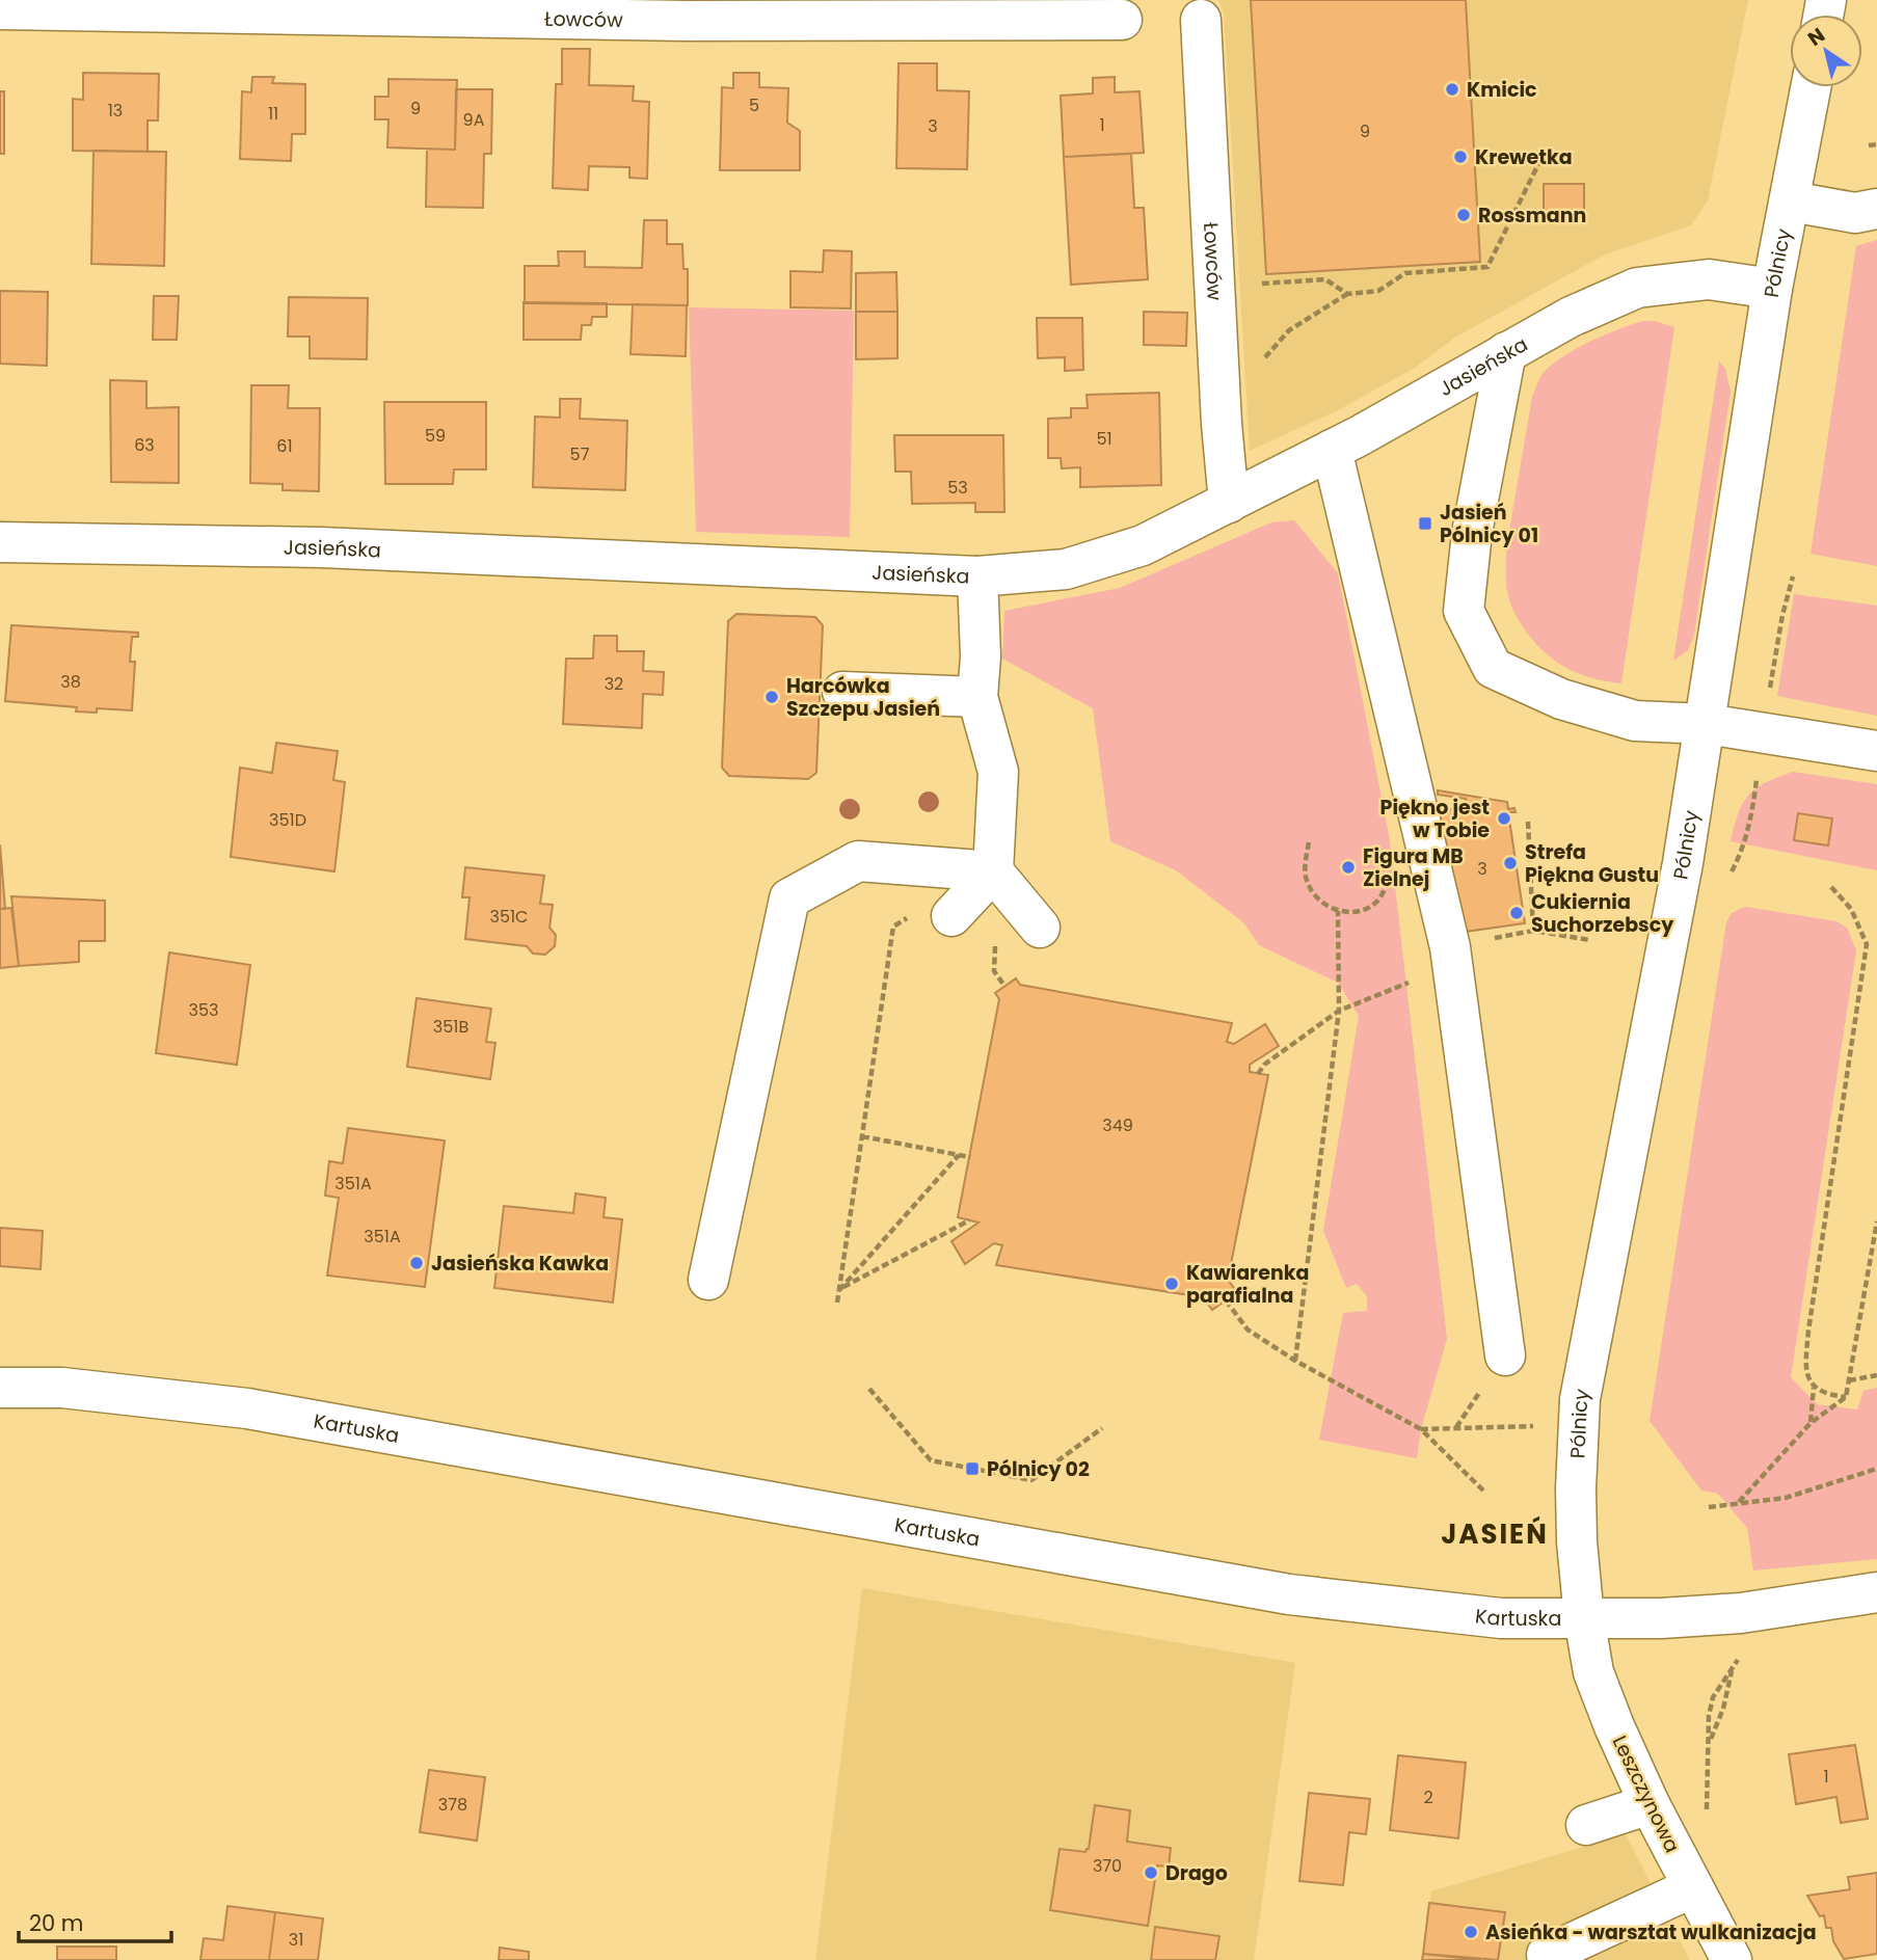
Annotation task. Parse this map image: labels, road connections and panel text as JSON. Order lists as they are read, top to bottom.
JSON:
{
  "streets": {
    "street": [
      "Łowców",
      "Pólnicy",
      "Jasieńska",
      "Kartuska",
      "Leszczynowa"
    ]
  },
  "crossings": [
    ["Łowców", "Jasieńska"],
    ["Pólnicy", "Jasieńska"],
    ["Pólnicy", "Kartuska"],
    ["Pólnicy", "Leszczynowa"],
    ["Kartuska", "Leszczynowa"]
  ],
  "districts": ["JASIEŃ"],
  "places": {
    "other": [
      "Kmicic",
      "Krewetka",
      "Rossmann",
      "Harcówka Szczepu Jasień",
      "Piękno jest w Tobie",
      "Strefa Piękna Gustu",
      "Figura MB Zielnej",
      "Cukiernia Suchorzebscy",
      "Jasieńska Kawka",
      "Kawiarenka parafialna",
      "Drago",
      "Asieńka - warsztat wulkanizacja"
    ],
    "transit": ["Jasień Pólnicy 01", "Pólnicy 02"]
  },
  "house_numbers": [
    "5",
    "9",
    "13",
    "11",
    "9A",
    "1",
    "3",
    "9",
    "59",
    "51",
    "63",
    "61",
    "57",
    "53",
    "38",
    "32",
    "351D",
    "3",
    "351C",
    "353",
    "351B",
    "349",
    "351A",
    "351A",
    "1",
    "2",
    "378",
    "370",
    "31"
  ],
  "scale_bar": "20 m",
  "north": "top left"
}
